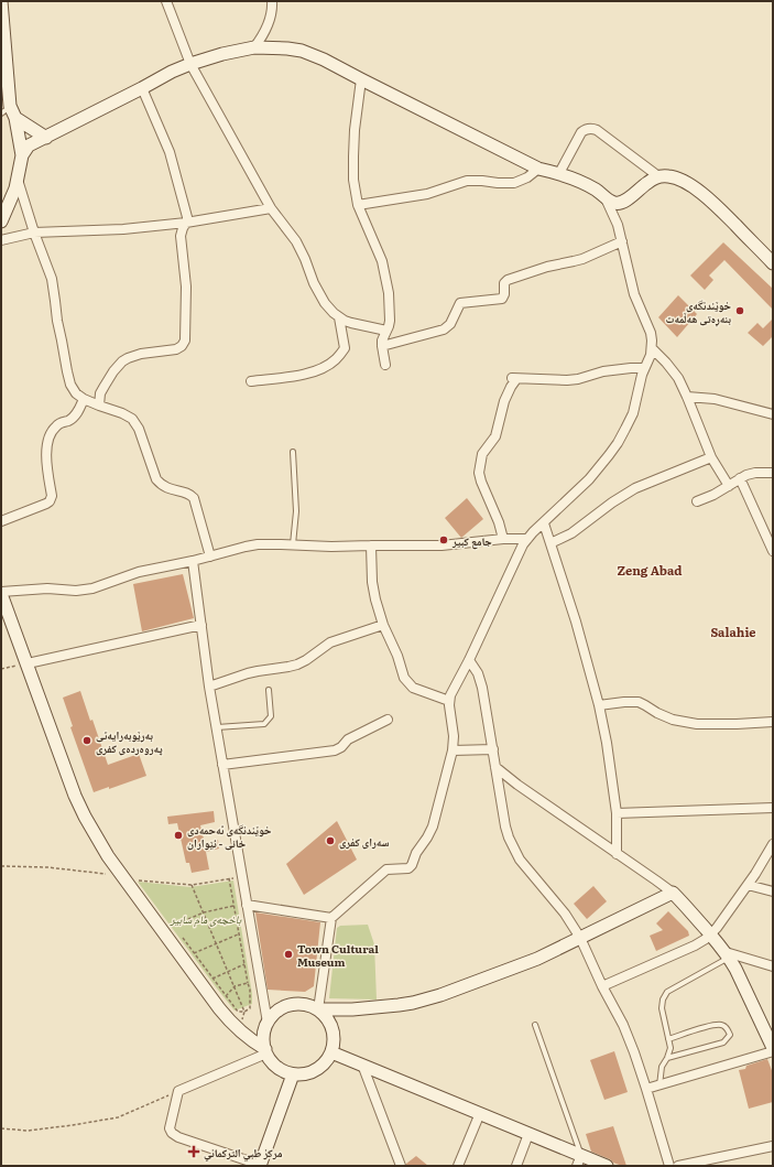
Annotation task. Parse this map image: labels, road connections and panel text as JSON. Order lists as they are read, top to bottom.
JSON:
{
  "districts": ["Zeng Abad", "Salahie"],
  "parks": ["باخچەی مام سابیر"],
  "places": {
    "other": [
      "خوێندنگەی بنەڕەتی هەڵمەت",
      "جامع كبير",
      "بەڕێوبەرایەتی پەروەردەی کفری",
      "خوێندنگەی ئەحمەدی خانی - ئێواران",
      "سەرای کفری",
      "Town Cultural Museum"
    ],
    "health": ["مركز طبي التركماني"]
  }
}
